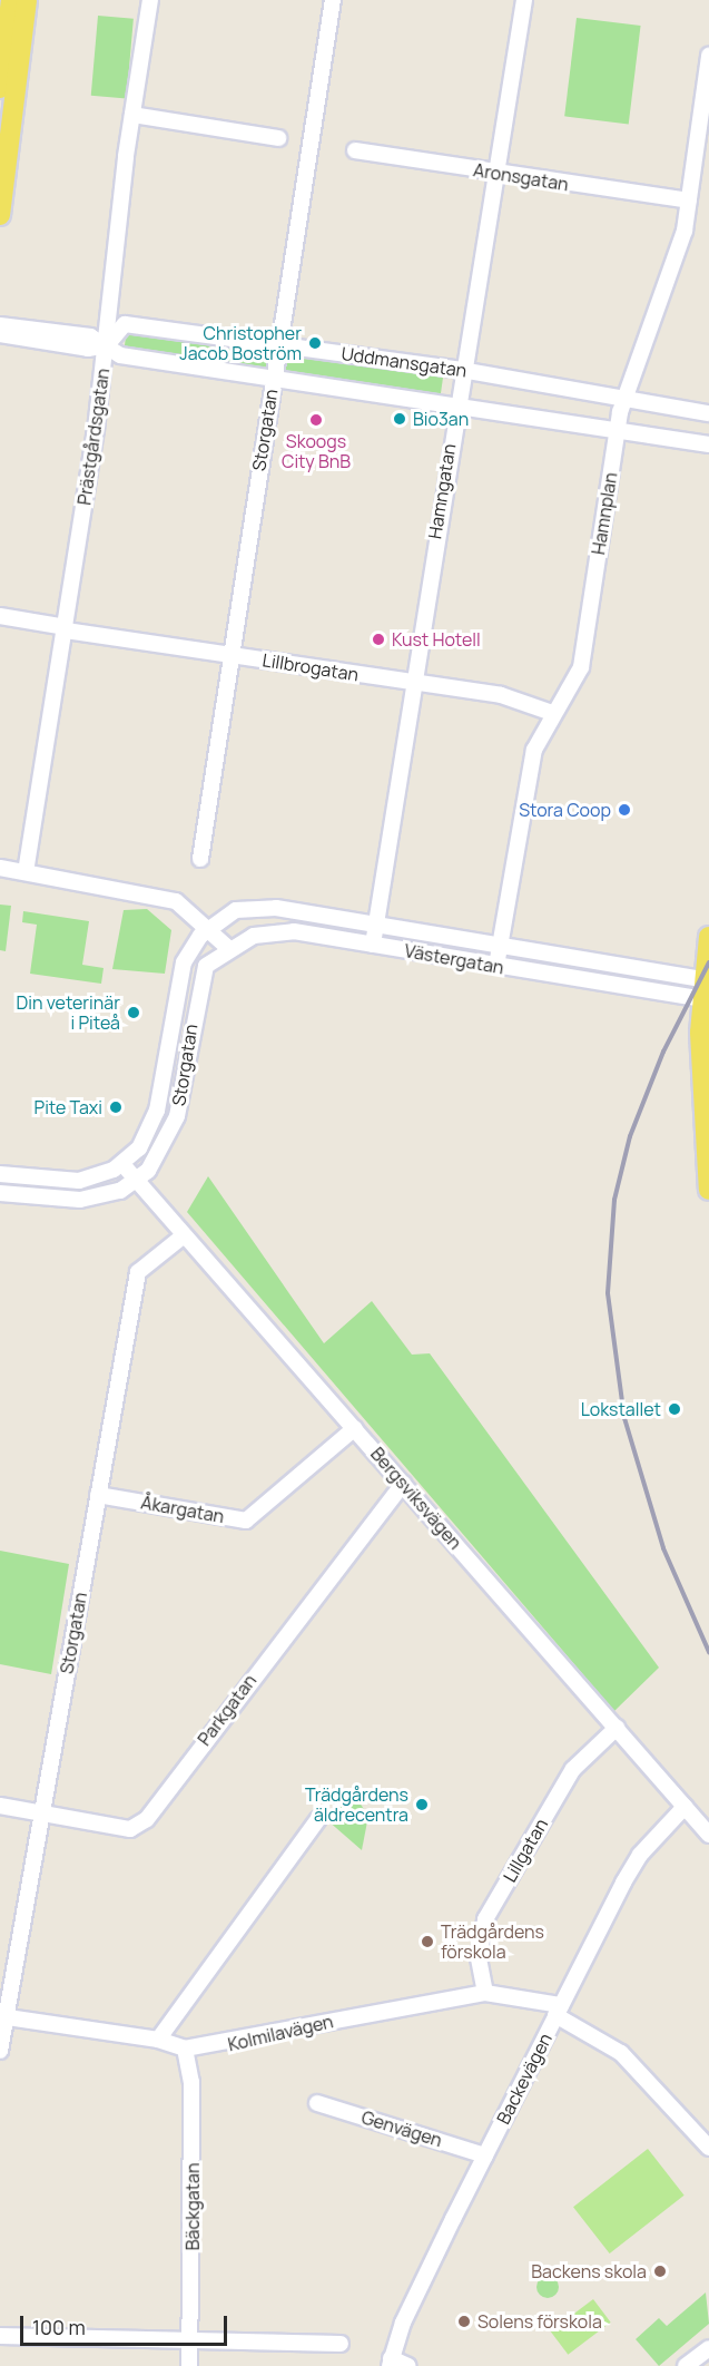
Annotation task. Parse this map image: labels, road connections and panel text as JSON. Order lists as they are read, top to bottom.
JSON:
{
  "streets": {
    "street": [
      "Aronsgatan",
      "Uddmansgatan",
      "Storgatan",
      "Prästgårdsgatan",
      "Hamngatan",
      "Hamnplan",
      "Lillbrogatan",
      "Västergatan",
      "Bergsviksvägen",
      "Åkargatan",
      "Parkgatan",
      "Lillgatan",
      "Kolmilavägen",
      "Backevägen",
      "Genvägen",
      "Bäckgatan"
    ]
  },
  "crossings": [
    ["Aronsgatan", "Hamngatan"],
    ["Aronsgatan", "Hamnplan"],
    ["Uddmansgatan", "Storgatan"],
    ["Uddmansgatan", "Prästgårdsgatan"],
    ["Uddmansgatan", "Hamngatan"],
    ["Uddmansgatan", "Hamnplan"],
    ["Storgatan", "Lillbrogatan"],
    ["Storgatan", "Västergatan"],
    ["Storgatan", "Bergsviksvägen"],
    ["Storgatan", "Åkargatan"],
    ["Storgatan", "Parkgatan"],
    ["Storgatan", "Kolmilavägen"],
    ["Prästgårdsgatan", "Lillbrogatan"],
    ["Hamngatan", "Lillbrogatan"],
    ["Hamngatan", "Västergatan"],
    ["Hamnplan", "Lillbrogatan"],
    ["Hamnplan", "Västergatan"],
    ["Bergsviksvägen", "Åkargatan"],
    ["Bergsviksvägen", "Parkgatan"],
    ["Bergsviksvägen", "Lillgatan"],
    ["Bergsviksvägen", "Backevägen"],
    ["Lillgatan", "Kolmilavägen"],
    ["Kolmilavägen", "Backevägen"],
    ["Kolmilavägen", "Bäckgatan"],
    ["Backevägen", "Genvägen"]
  ],
  "places": [
    "Christopher Jacob Boström",
    "Bio3an",
    "Skoogs City BnB",
    "Kust Hotell",
    "Stora Coop",
    "Din veterinär i Piteå",
    "Pite Taxi",
    "Lokstallet",
    "Trädgårdens äldrecentra",
    "Trädgårdens förskola",
    "Backens skola",
    "Solens förskola"
  ],
  "scale_bar": "100 m"
}
